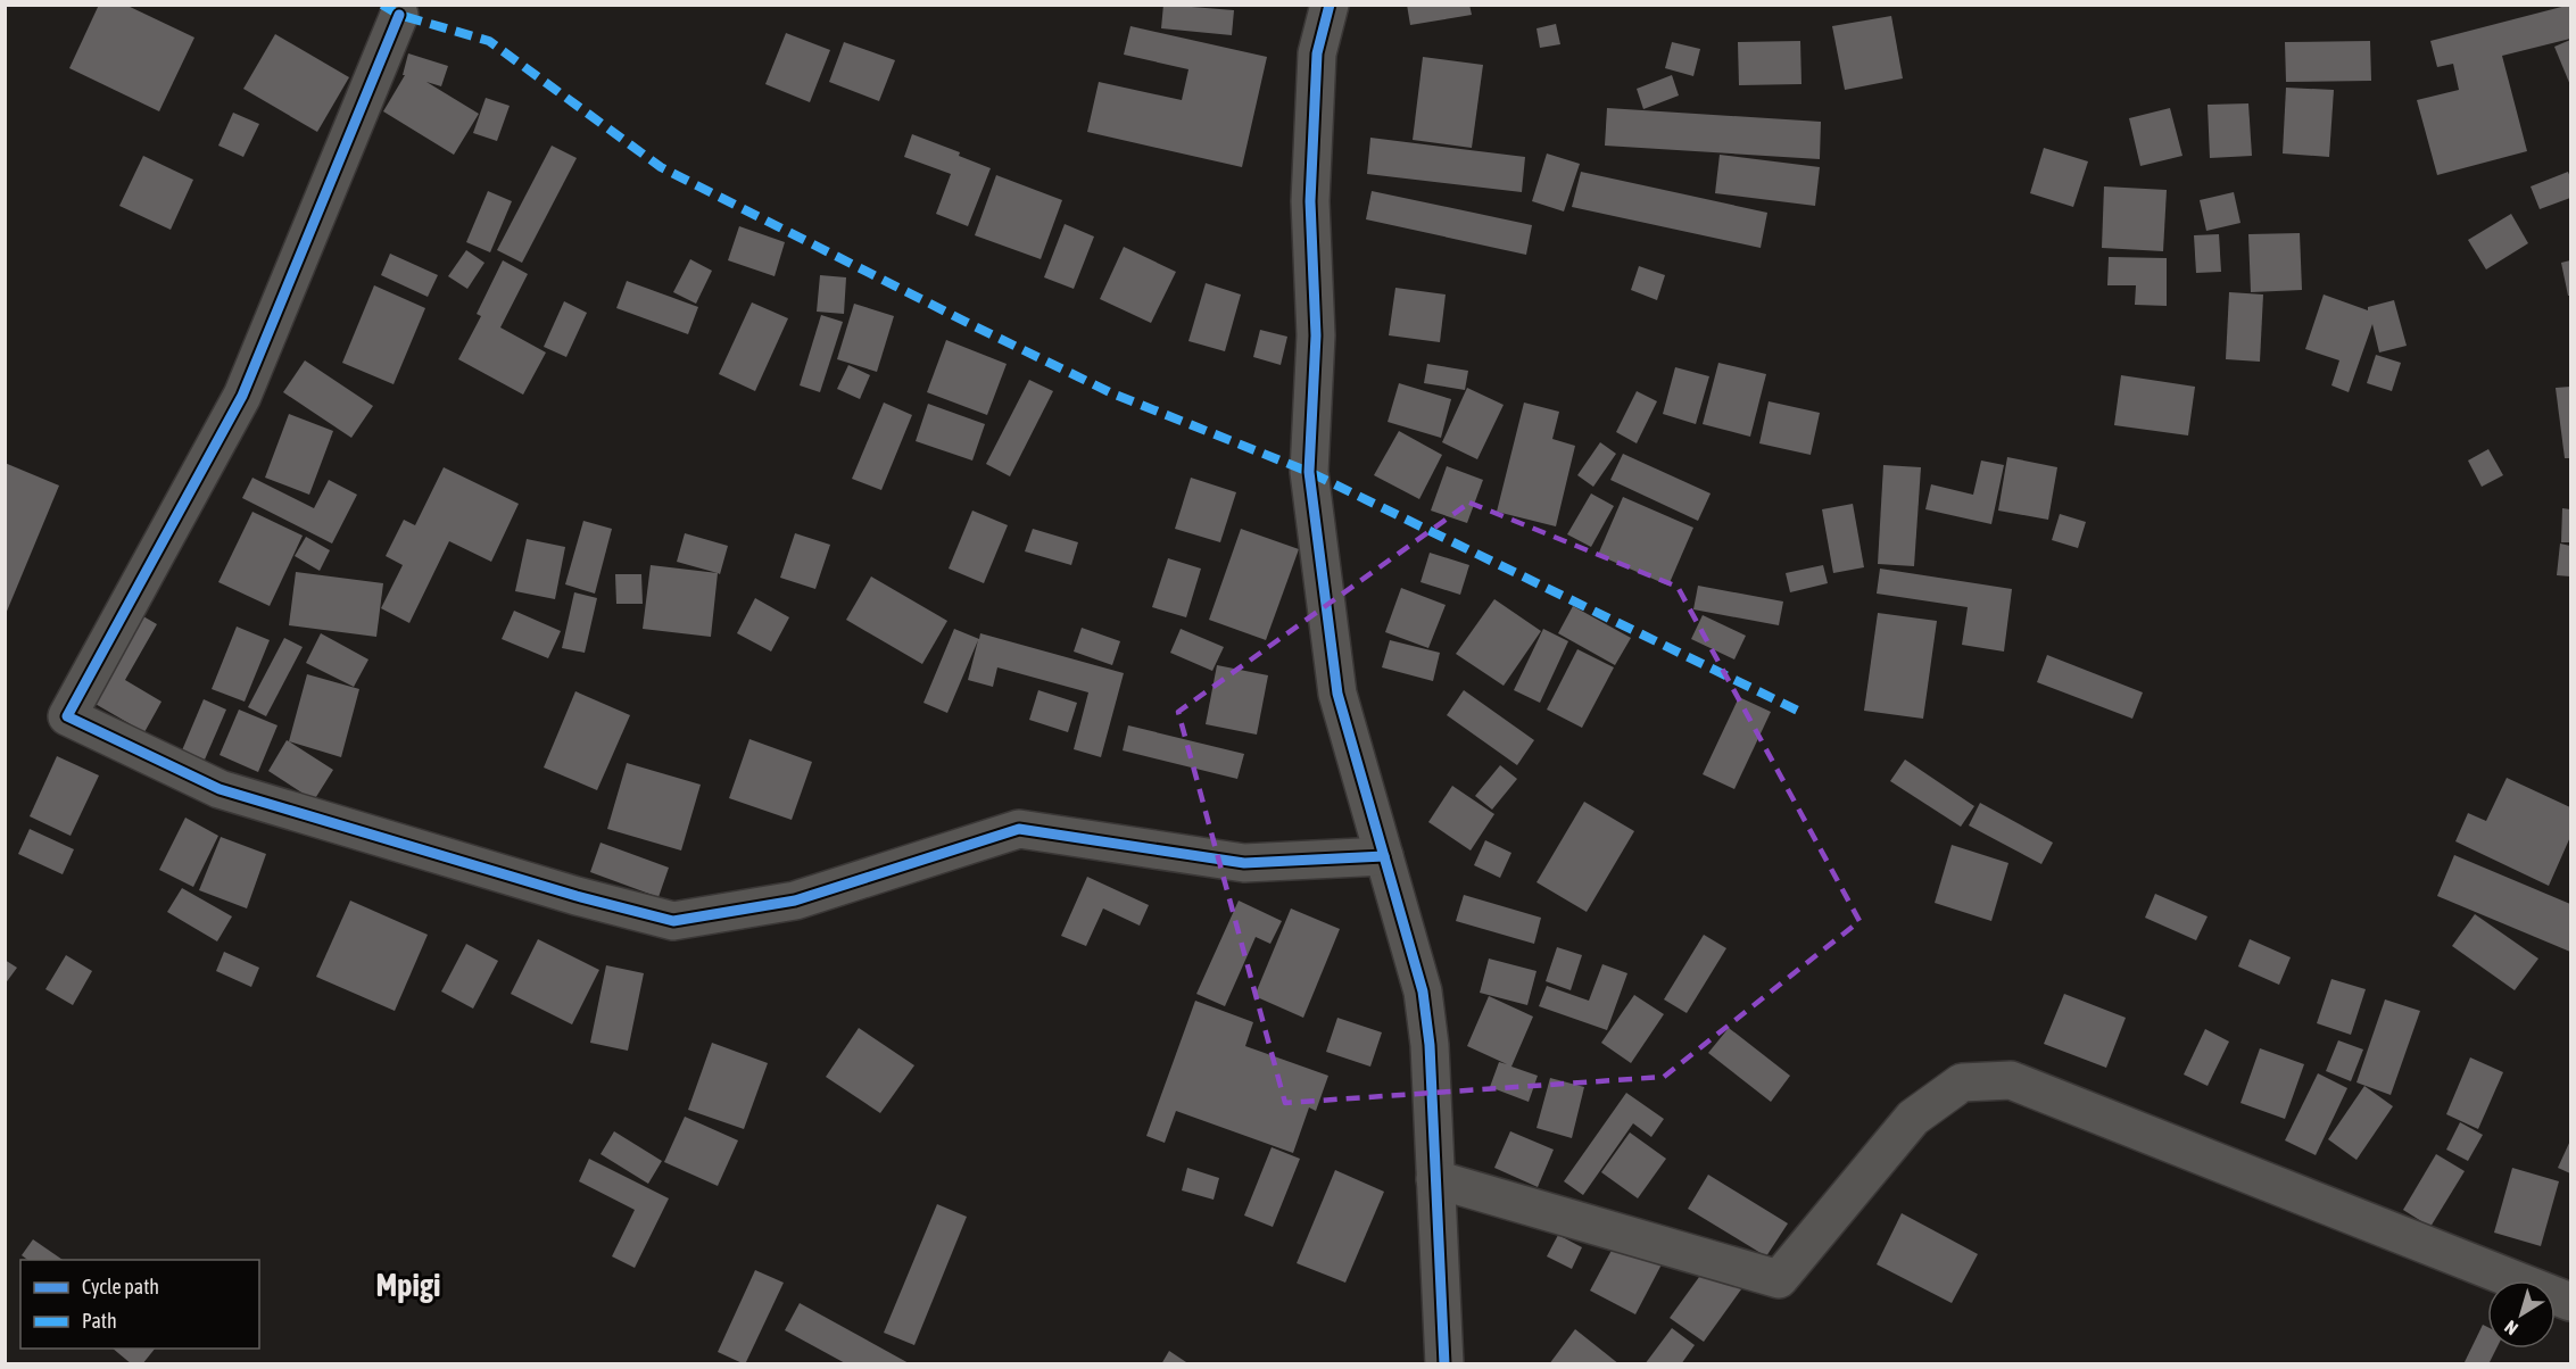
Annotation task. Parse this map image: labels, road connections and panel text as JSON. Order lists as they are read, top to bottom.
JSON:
{
  "districts": ["Mpigi"],
  "legend": ["Cycle path", "Path"],
  "north": "bottom left"
}
